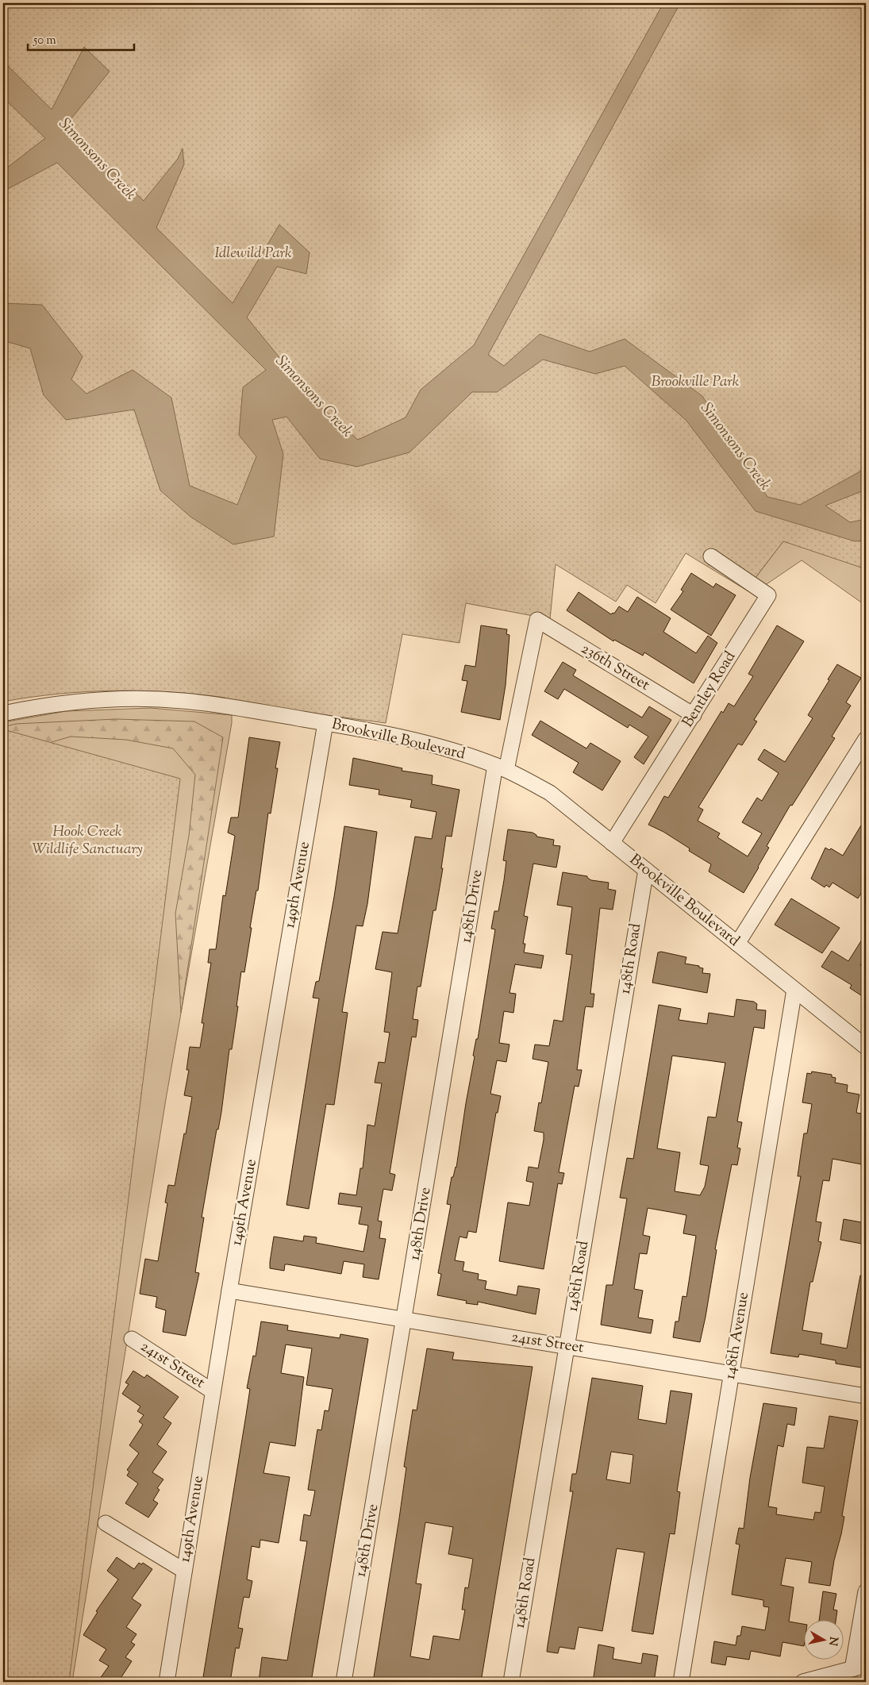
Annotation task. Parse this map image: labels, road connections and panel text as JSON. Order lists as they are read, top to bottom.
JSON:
{
  "streets": {
    "street": [
      "236th Street",
      "Bentley Road",
      "Brookville Boulevard",
      "149th Avenue",
      "148th Drive",
      "148th Road",
      "148th Avenue",
      "241st Street"
    ]
  },
  "crossings": [
    ["236th Street", "Bentley Road"],
    ["236th Street", "148th Drive"],
    ["Bentley Road", "Brookville Boulevard"],
    ["Brookville Boulevard", "149th Avenue"],
    ["Brookville Boulevard", "148th Drive"],
    ["Brookville Boulevard", "148th Road"],
    ["Brookville Boulevard", "148th Avenue"],
    ["149th Avenue", "241st Street"],
    ["148th Drive", "241st Street"],
    ["148th Road", "241st Street"],
    ["148th Avenue", "241st Street"]
  ],
  "water": ["Simonsons Creek"],
  "parks": ["Idlewild Park", "Brookville Park", "Hook Creek Wildlife Sanctuary"],
  "scale_bar": "50 m",
  "north": "right"
}
